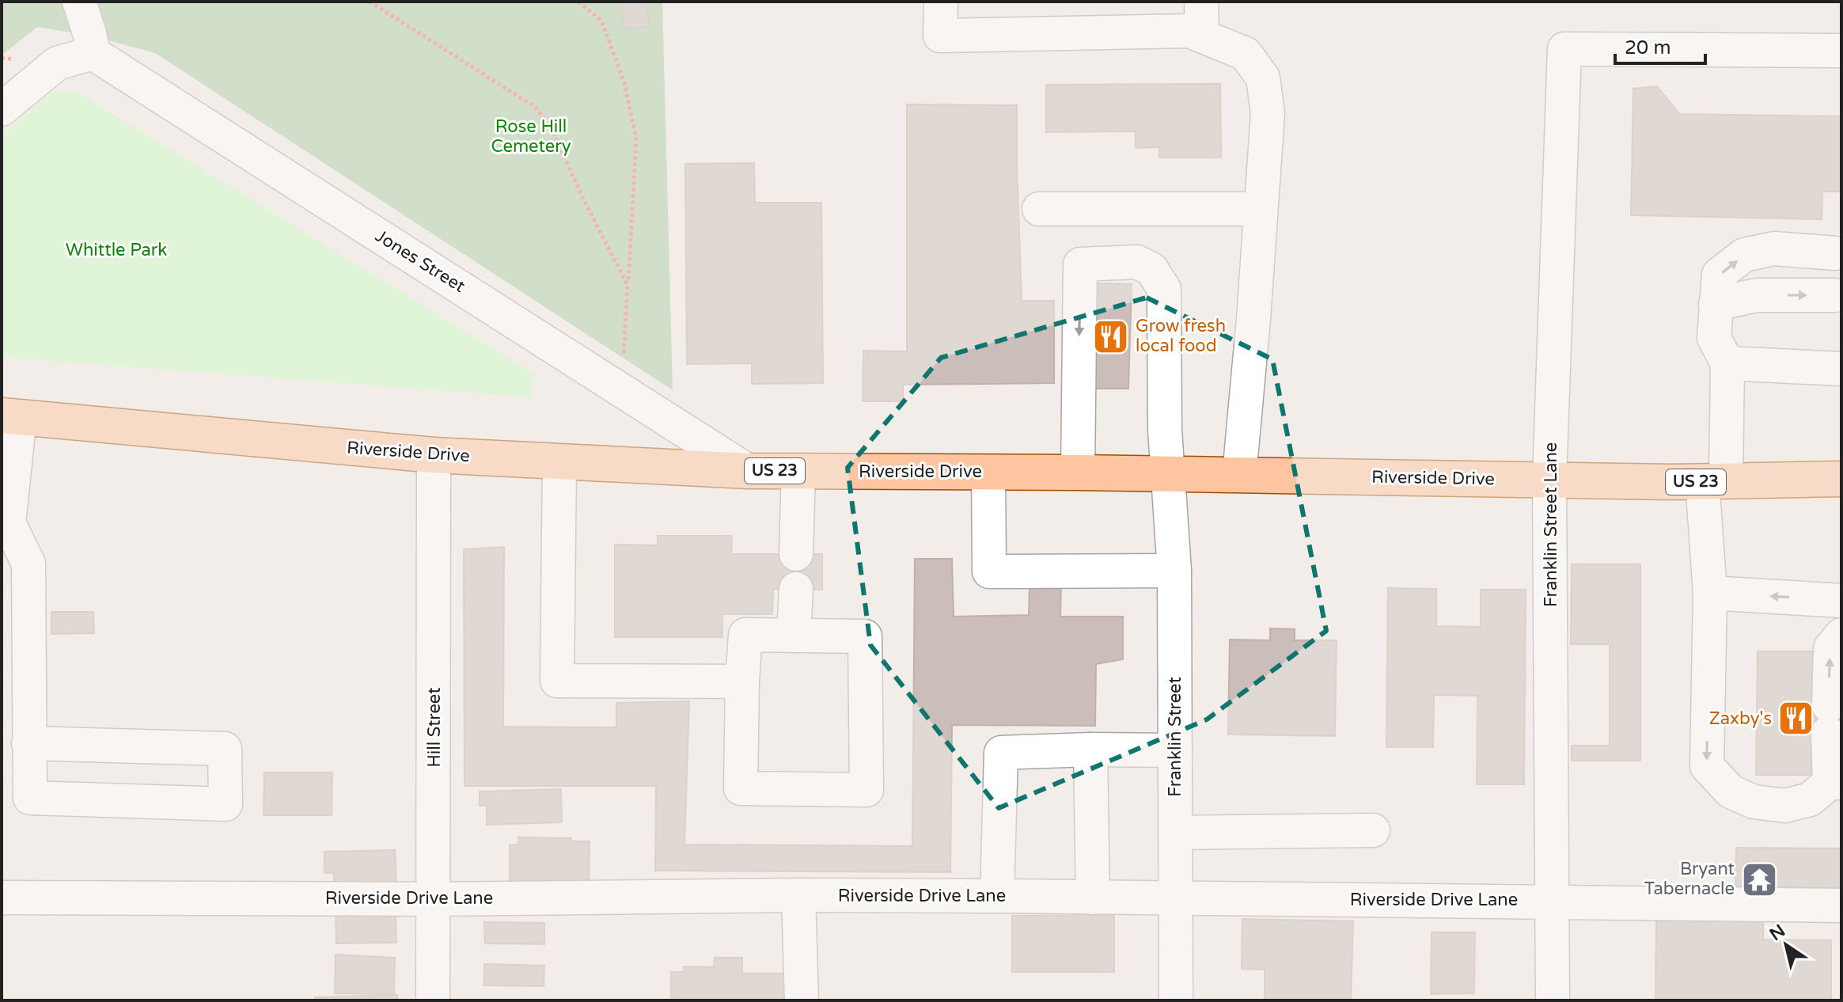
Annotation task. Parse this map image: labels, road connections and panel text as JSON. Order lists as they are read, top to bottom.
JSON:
{
  "streets": {
    "main road": ["Riverside Drive", "US 23"],
    "street": [
      "Jones Street",
      "Franklin Street Lane",
      "Hill Street",
      "Franklin Street",
      "Riverside Drive Lane"
    ]
  },
  "crossings": [
    ["Jones Street", "Riverside Drive"],
    ["Riverside Drive", "Franklin Street Lane"],
    ["Riverside Drive", "Hill Street"],
    ["Riverside Drive", "Franklin Street"],
    ["Franklin Street Lane", "Riverside Drive Lane"],
    ["Hill Street", "Riverside Drive Lane"],
    ["Franklin Street", "Riverside Drive Lane"]
  ],
  "parks": ["Rose Hill Cemetery", "Whittle Park"],
  "places": {
    "restaurant": ["Grow fresh local food", "Zaxby's"],
    "temple": ["Bryant Tabernacle"]
  },
  "scale_bar": "20 m",
  "north": "top left"
}
